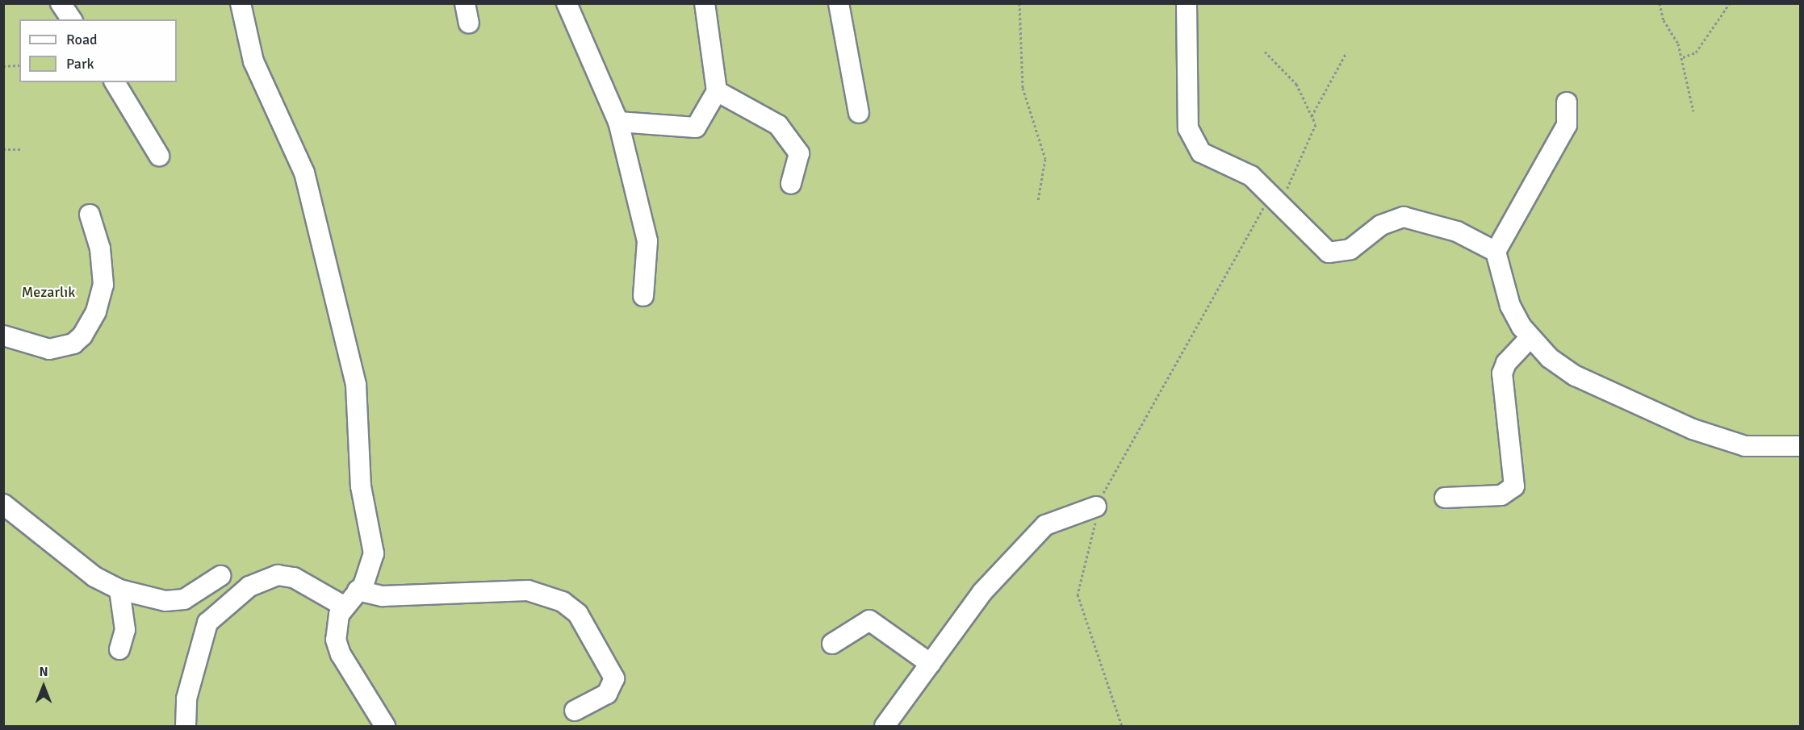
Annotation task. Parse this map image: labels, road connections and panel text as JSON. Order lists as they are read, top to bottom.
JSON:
{
  "parks": ["Mezarlık"],
  "legend": ["Road", "Park"],
  "north": "top"
}
